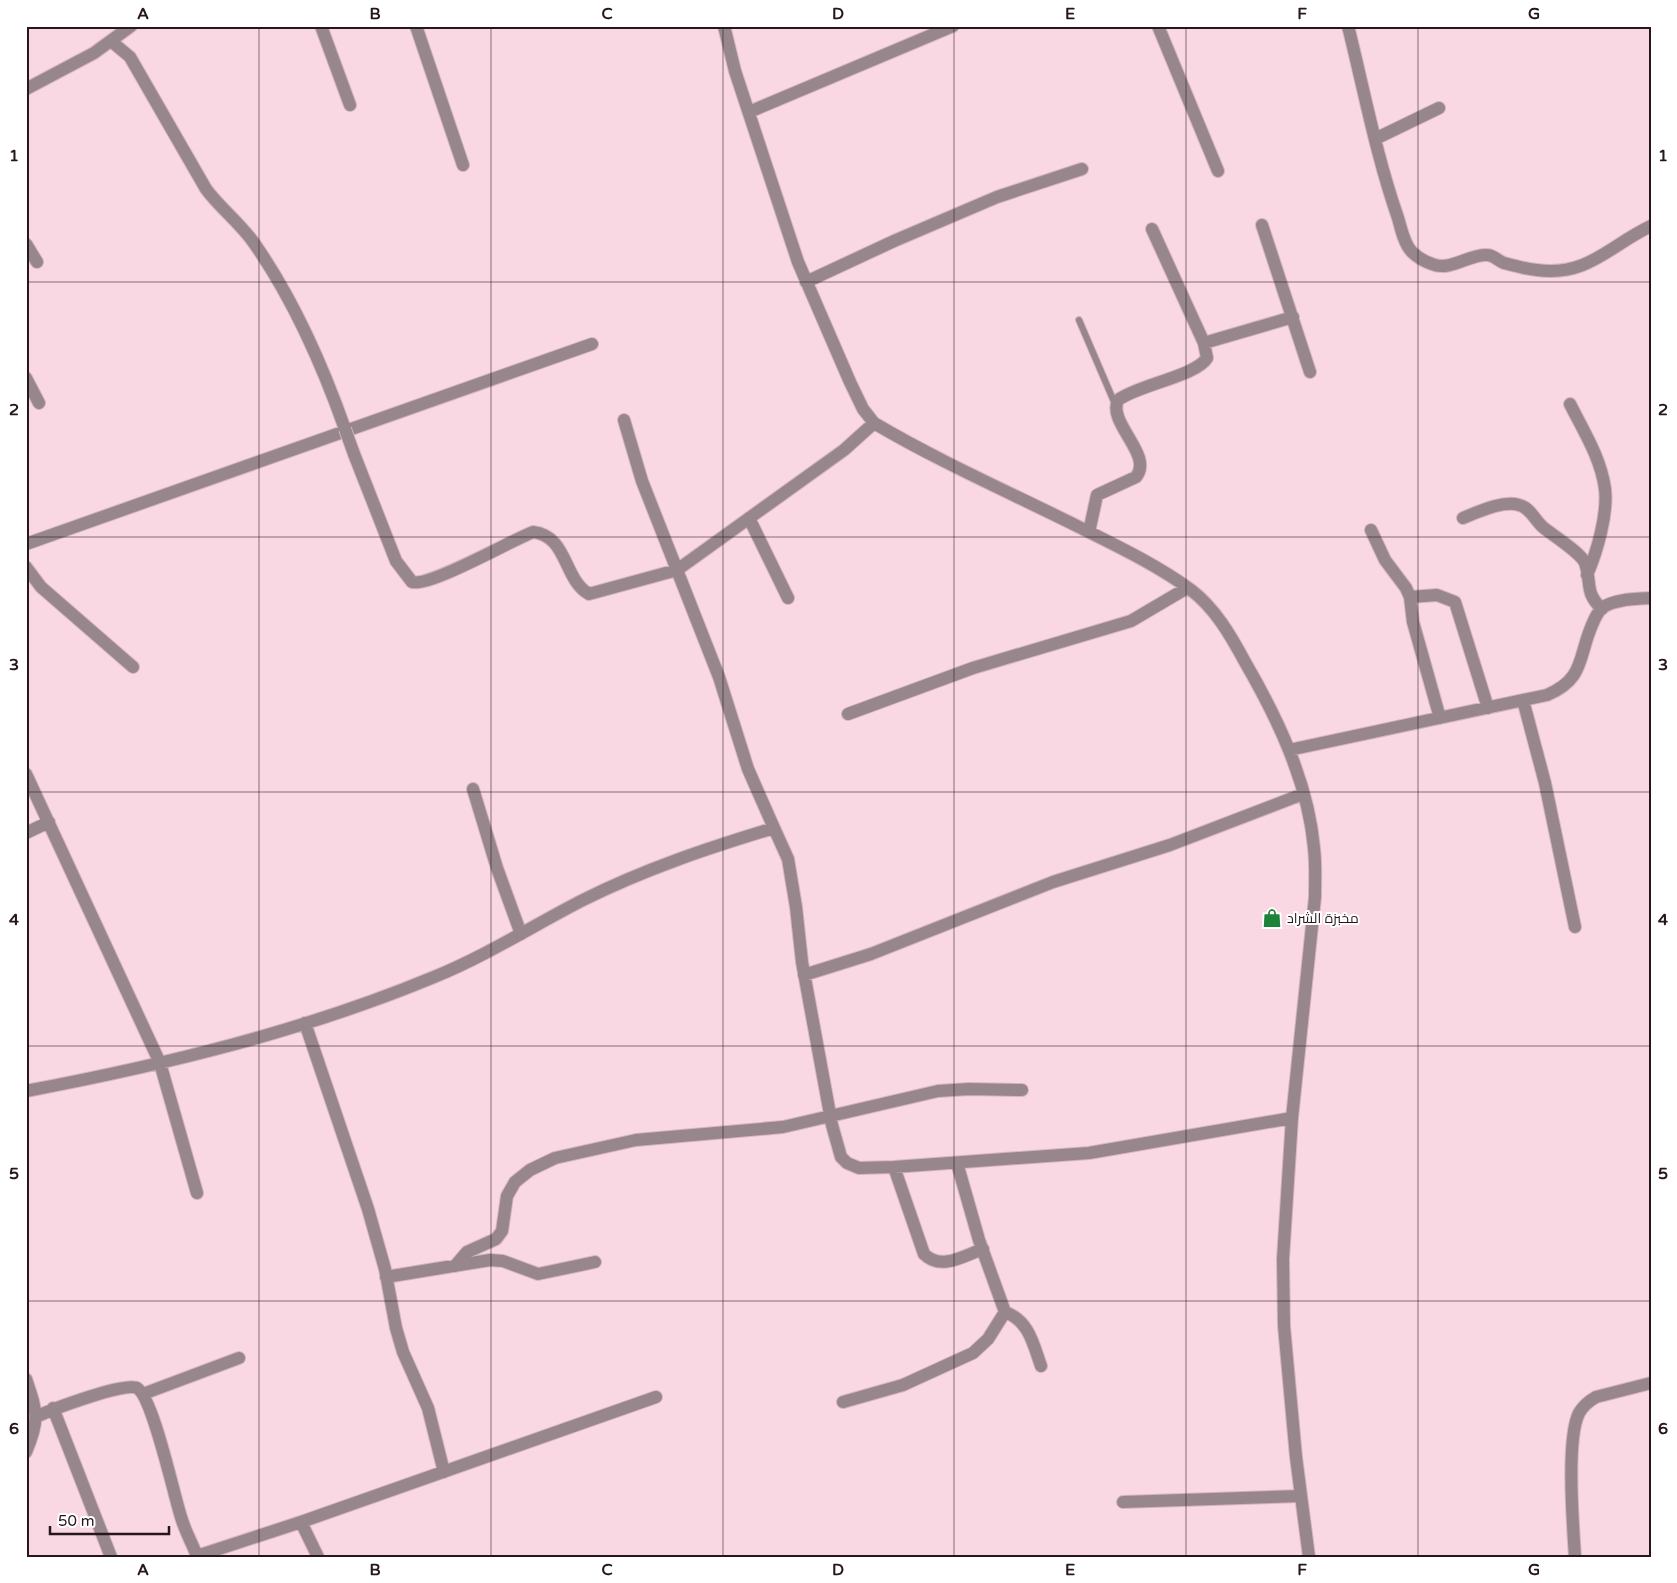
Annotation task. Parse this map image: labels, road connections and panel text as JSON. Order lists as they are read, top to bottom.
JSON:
{
  "places": {
    "shop": ["مخبزة الشراد"]
  },
  "scale_bar": "50 m",
  "grid": {
    "columns": [
      "A",
      "B",
      "C",
      "D",
      "E",
      "F",
      "G"
    ],
    "rows": [
      "1",
      "2",
      "3",
      "4",
      "5",
      "6"
    ]
  }
}
